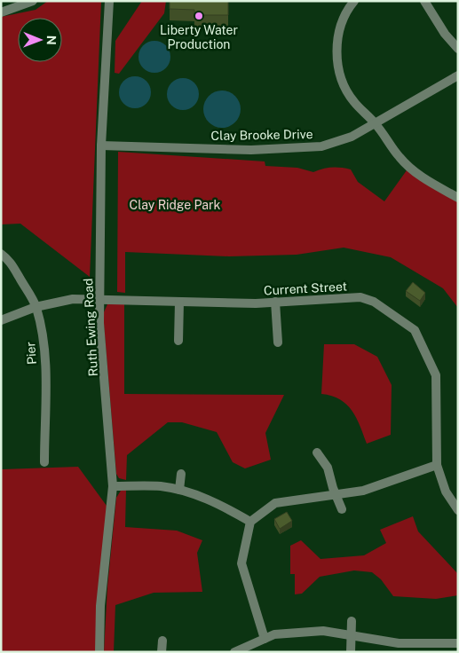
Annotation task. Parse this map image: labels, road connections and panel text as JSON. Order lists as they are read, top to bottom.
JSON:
{
  "streets": {
    "street": [
      "Clay Brooke Drive",
      "Current Street",
      "Ruth Ewing Road",
      "Pier"
    ]
  },
  "crossings": [
    ["Clay Brooke Drive", "Ruth Ewing Road"],
    ["Current Street", "Ruth Ewing Road"],
    ["Current Street", "Pier"]
  ],
  "parks": ["Clay Ridge Park"],
  "places": ["Liberty Water Production"],
  "north": "right"
}
